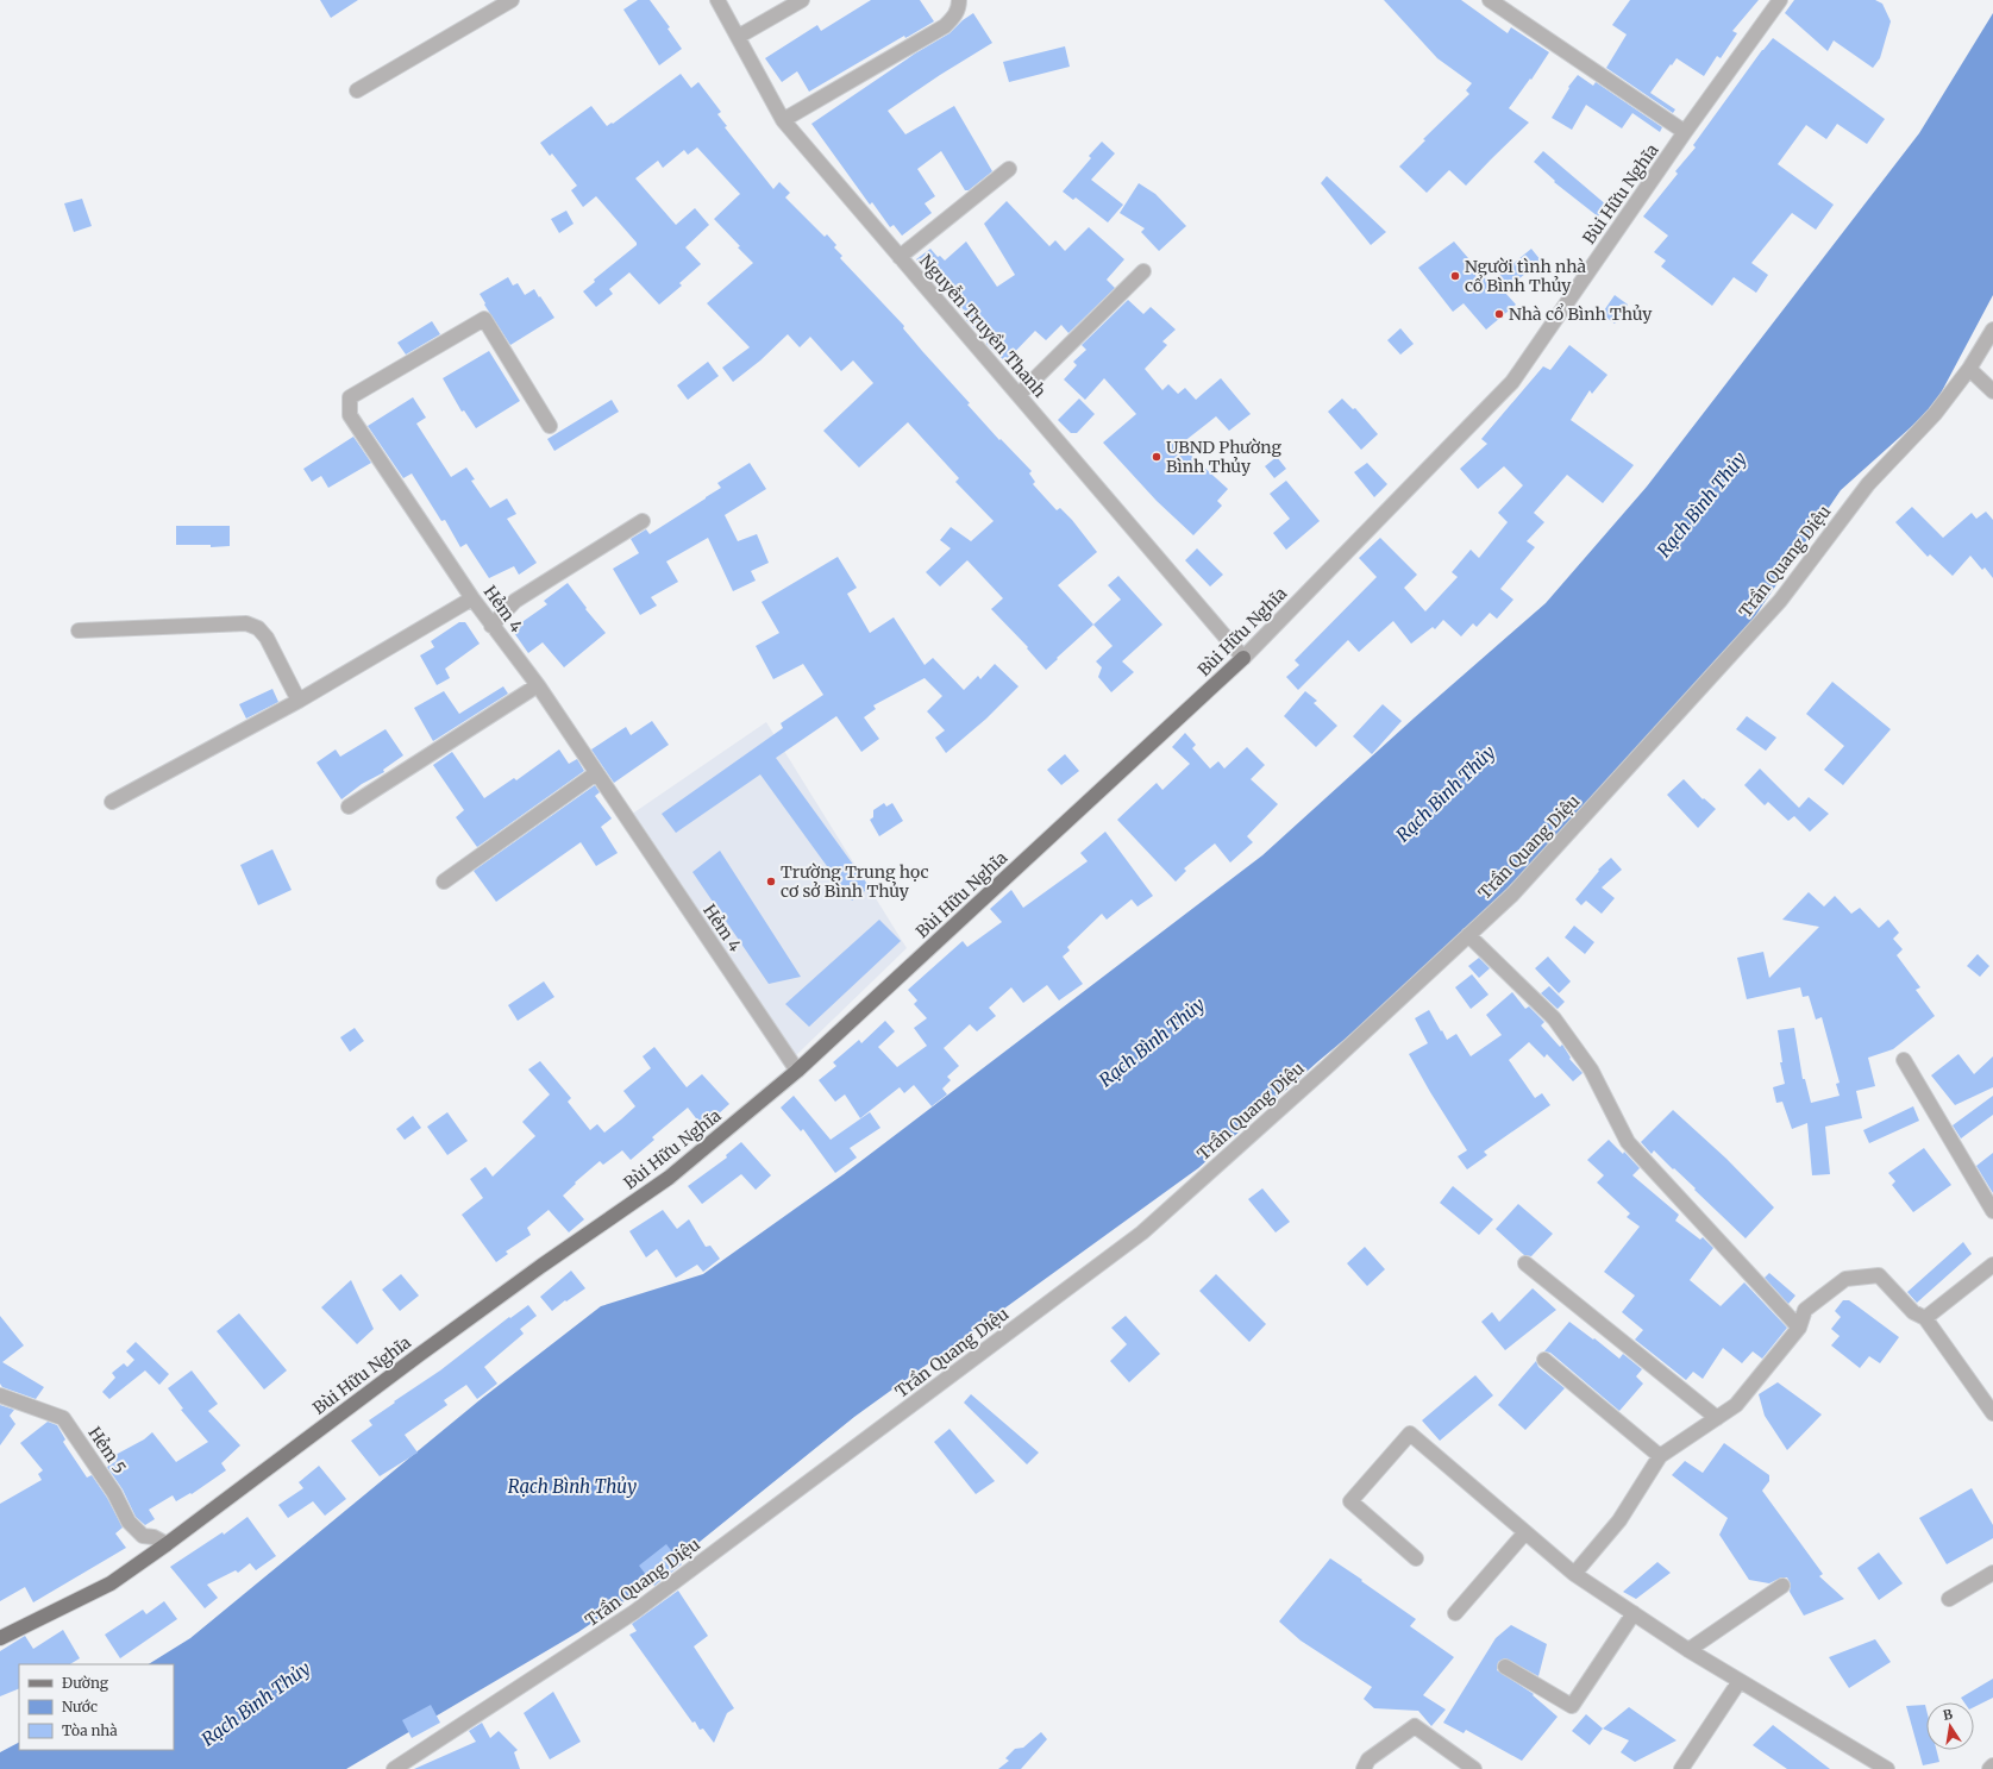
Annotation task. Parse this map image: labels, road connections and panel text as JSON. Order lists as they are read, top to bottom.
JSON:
{
  "streets": {
    "main road": ["Bùi Hữu Nghĩa"],
    "street": [
      "Nguyễn Truyền Thanh",
      "Trần Quang Diệu",
      "Hẻm 4",
      "Hẻm 5"
    ]
  },
  "crossings": [
    ["Bùi Hữu Nghĩa", "Nguyễn Truyền Thanh"],
    ["Bùi Hữu Nghĩa", "Hẻm 4"],
    ["Bùi Hữu Nghĩa", "Hẻm 5"]
  ],
  "water": ["Rạch Bình Thủy"],
  "places": [
    "Người tình nhà cổ Bình Thủy",
    "Nhà cổ Bình Thủy",
    "UBND Phường Bình Thủy",
    "Trường Trung học cơ sở Bình Thủy"
  ],
  "legend": ["Đường", "Nước", "Tòa nhà"],
  "north": "top"
}
